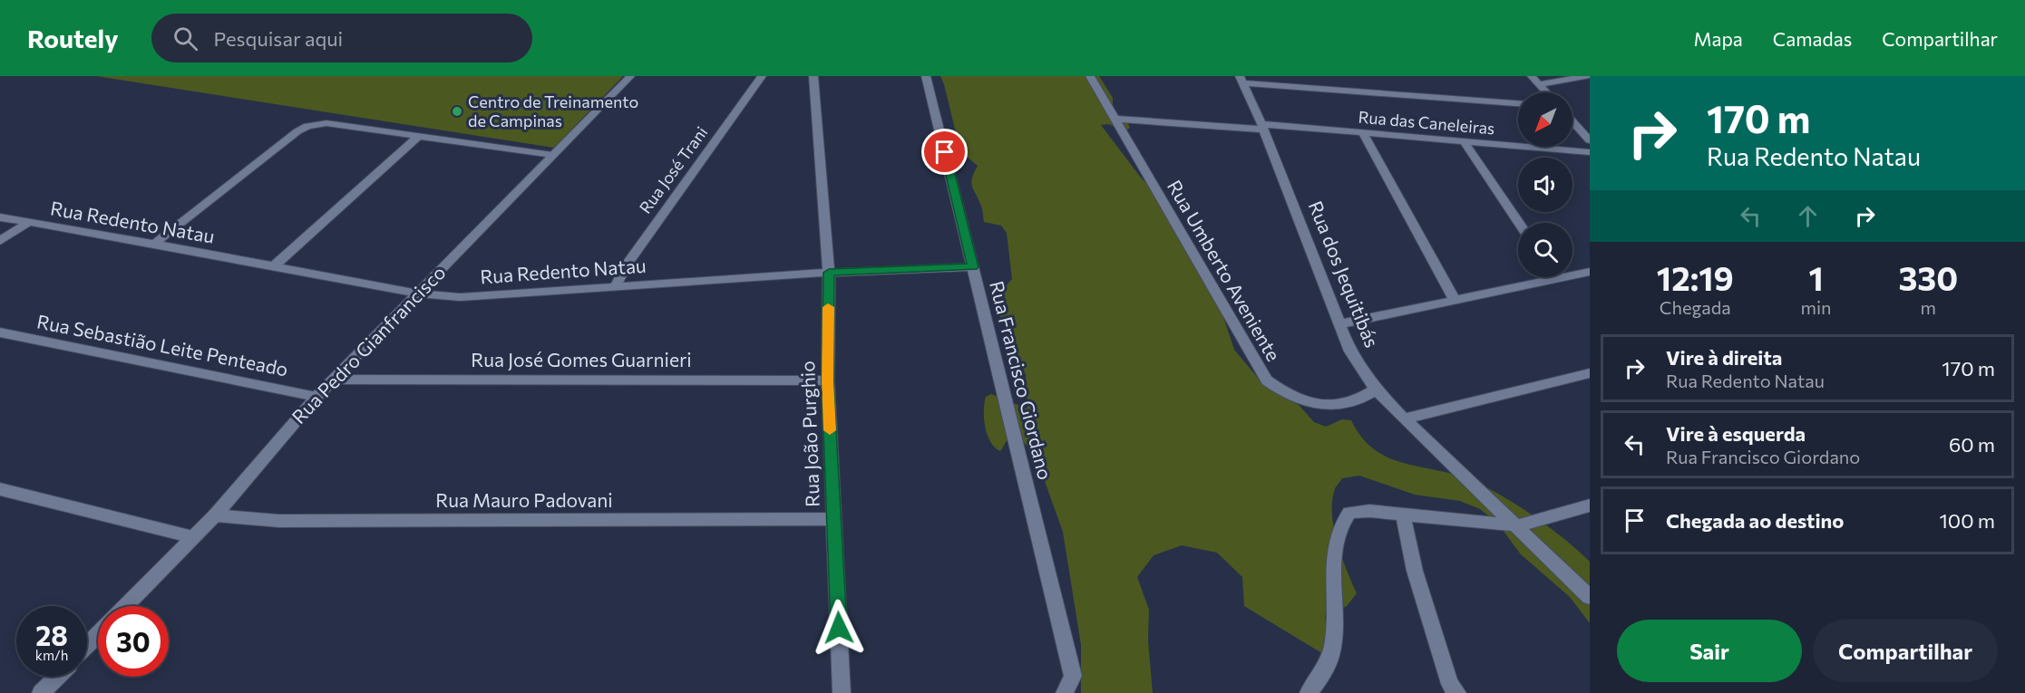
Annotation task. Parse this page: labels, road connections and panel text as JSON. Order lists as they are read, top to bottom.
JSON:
{
  "streets": {
    "street": [
      "Rua das Caneleiras",
      "Rua José Trani",
      "Rua Redento Natau",
      "Rua Umberto Aveniente",
      "Rua dos Jequitibás",
      "Rua Pedro Gianfrancisco",
      "Rua Sebastião Leite Penteado",
      "Rua José Gomes Guarnieri",
      "Rua Francisco Giordano",
      "Rua João Purghio",
      "Rua Mauro Padovani"
    ]
  },
  "crossings": [
    ["Rua das Caneleiras", "Rua Umberto Aveniente"],
    ["Rua das Caneleiras", "Rua dos Jequitibás"],
    ["Rua José Trani", "Rua Redento Natau"],
    ["Rua Redento Natau", "Rua Pedro Gianfrancisco"],
    ["Rua Redento Natau", "Rua Francisco Giordano"],
    ["Rua Redento Natau", "Rua João Purghio"],
    ["Rua Umberto Aveniente", "Rua dos Jequitibás"],
    ["Rua Pedro Gianfrancisco", "Rua Sebastião Leite Penteado"],
    ["Rua Pedro Gianfrancisco", "Rua José Gomes Guarnieri"],
    ["Rua Pedro Gianfrancisco", "Rua Mauro Padovani"],
    ["Rua José Gomes Guarnieri", "Rua João Purghio"],
    ["Rua João Purghio", "Rua Mauro Padovani"]
  ],
  "places": ["Centro de Treinamento de Campinas"],
  "north": "bottom left",
  "page": {
    "header": "Routely",
    "search": "Pesquisar aqui",
    "nav": ["Mapa", "Camadas", "Compartilhar"],
    "turn": ["170 m", "Rua Redento Natau"],
    "eta": [
      "12:19",
      "Chegada",
      "1",
      "min",
      "330",
      "m"
    ],
    "list": [
      {
        "name": "Vire à direita",
        "note": "Rua Redento Natau",
        "value": "170 m"
      },
      {
        "name": "Vire à esquerda",
        "note": "Rua Francisco Giordano",
        "value": "60 m"
      },
      {
        "name": "Chegada ao destino",
        "value": "100 m"
      }
    ],
    "speed": "28 km/h",
    "limit": "30",
    "buttons": ["Sair", "Compartilhar"]
  }
}
